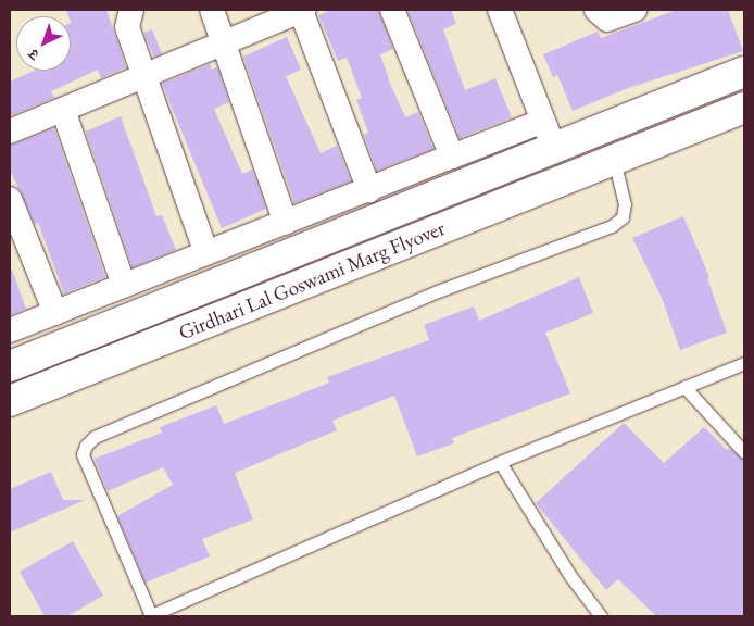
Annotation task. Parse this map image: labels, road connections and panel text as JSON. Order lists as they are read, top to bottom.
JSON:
{
  "streets": {
    "main road": ["Girdhari Lal Goswami Marg Flyover"]
  },
  "north": "bottom left"
}
